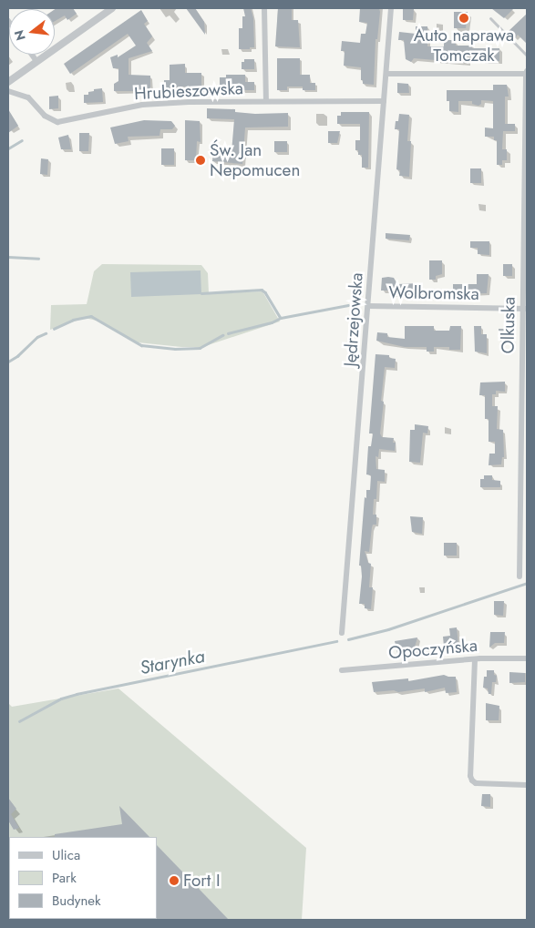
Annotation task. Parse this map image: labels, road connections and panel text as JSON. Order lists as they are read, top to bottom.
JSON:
{
  "streets": {
    "street": [
      "Hrubieszowska",
      "Wolbromska",
      "Jędrzejowska",
      "Olkuska",
      "Opoczyńska"
    ]
  },
  "crossings": [
    ["Hrubieszowska", "Jędrzejowska"],
    ["Wolbromska", "Jędrzejowska"],
    ["Wolbromska", "Olkuska"]
  ],
  "water": ["Starynka"],
  "places": ["Auto naprawa Tomczak", "Św. Jan Nepomucen", "Fort I"],
  "legend": ["Ulica", "Park", "Budynek"],
  "north": "left"
}
